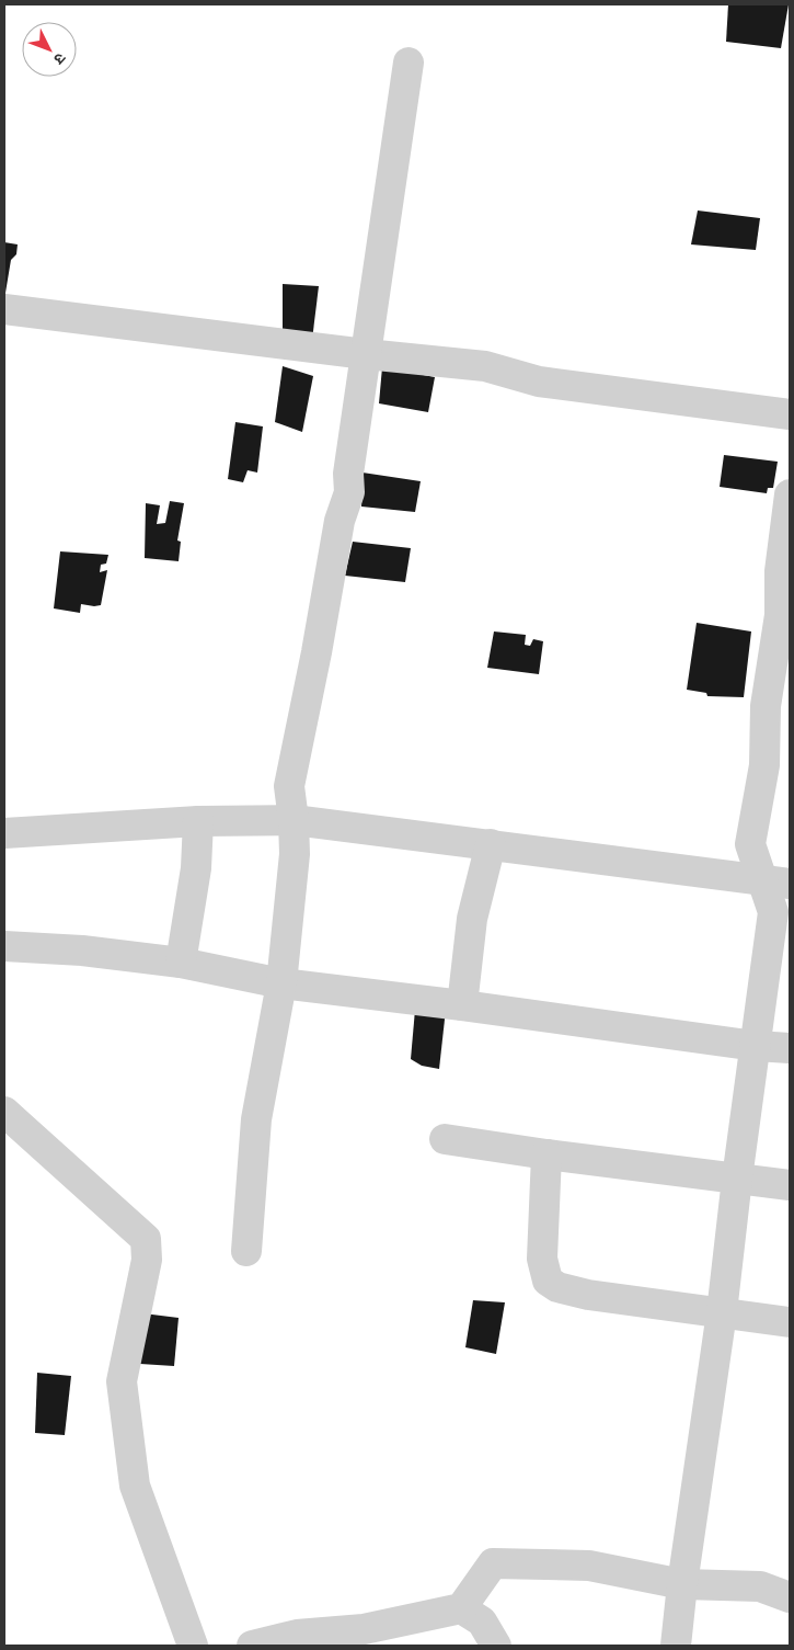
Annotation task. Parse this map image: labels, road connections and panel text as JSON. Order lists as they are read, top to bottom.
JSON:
{
  "north": "bottom right"
}
